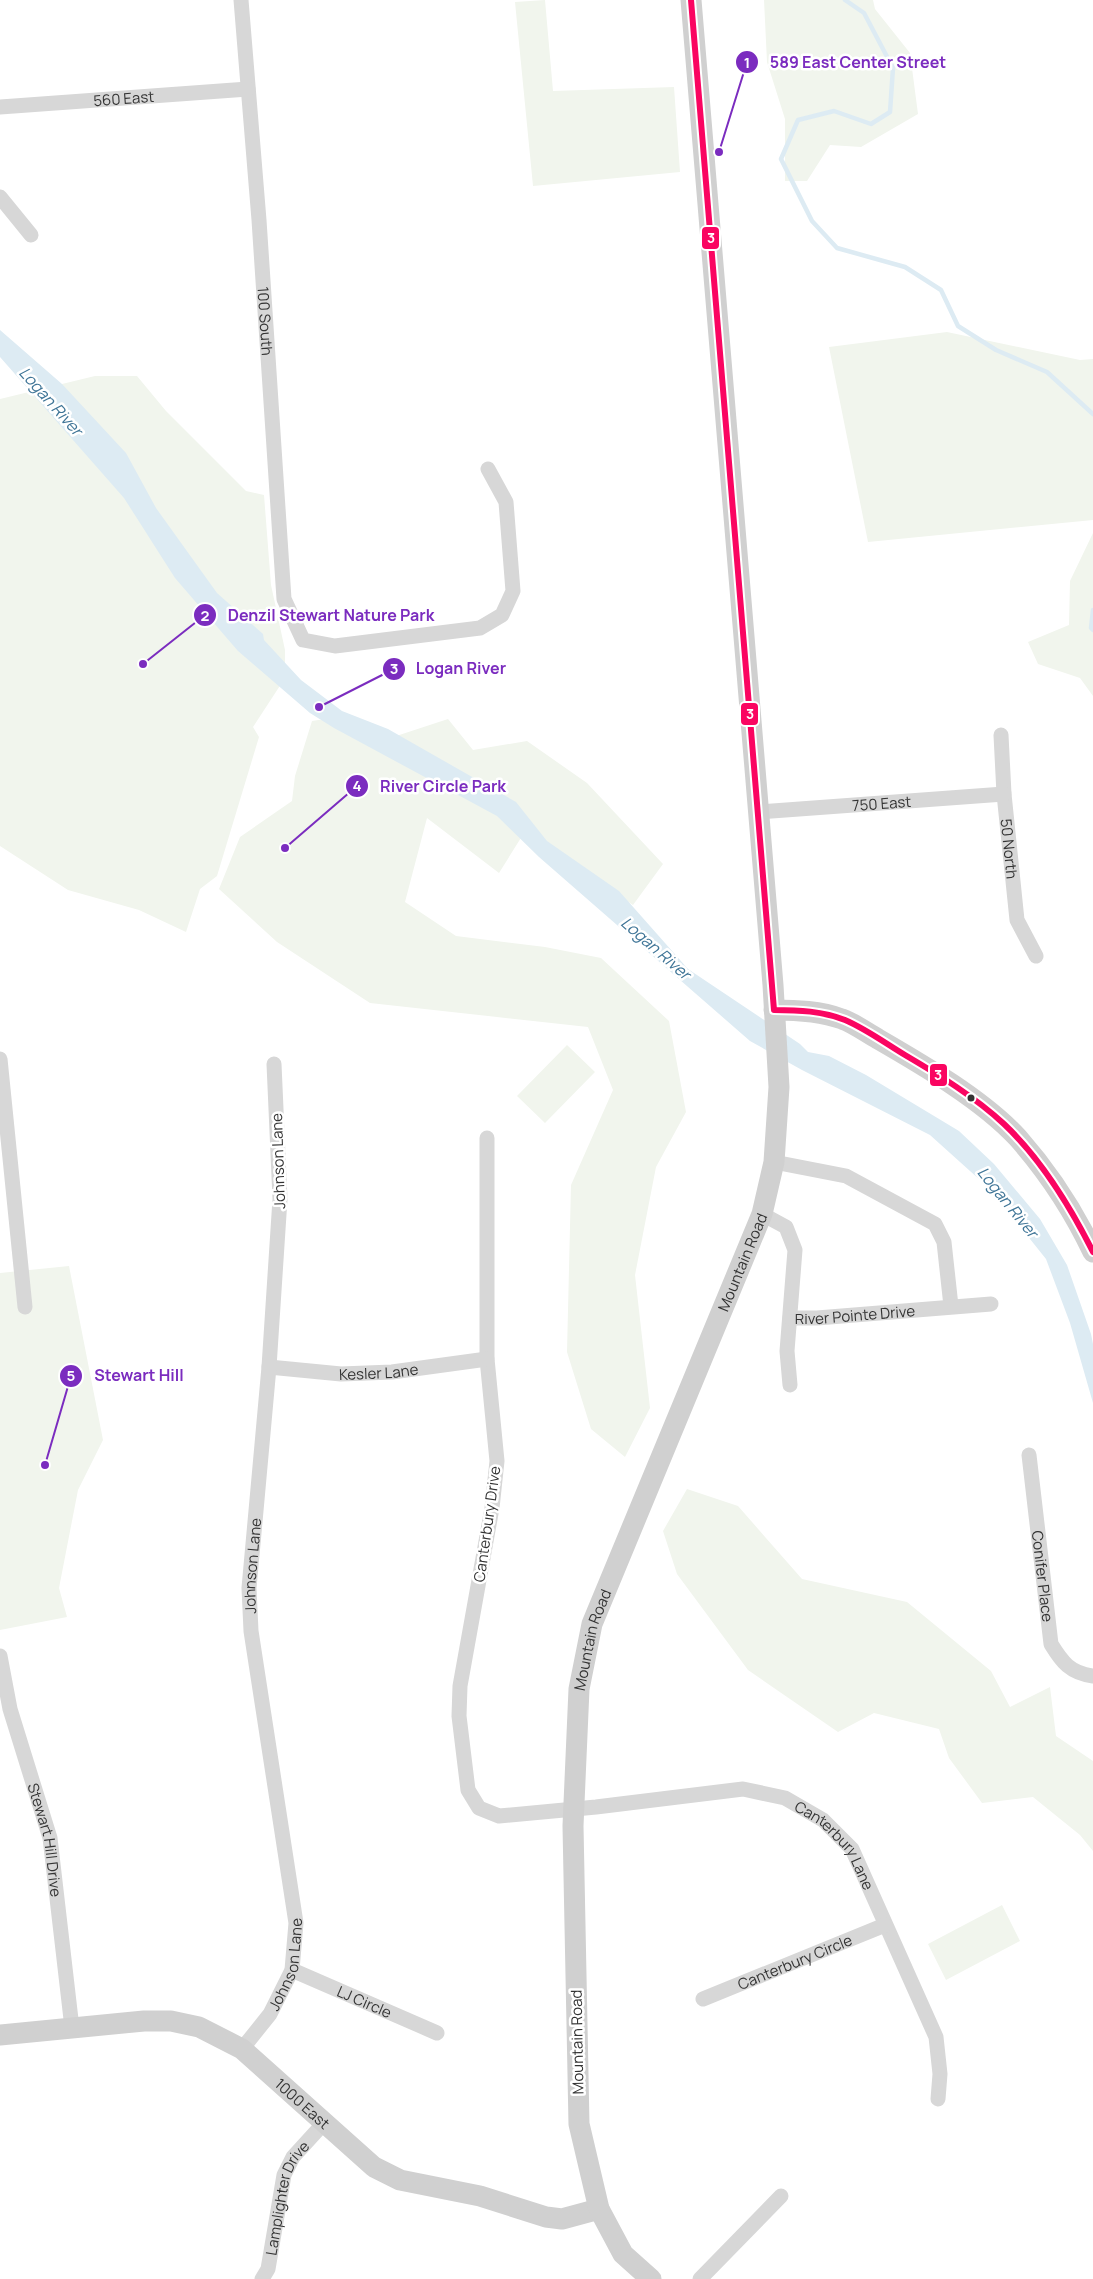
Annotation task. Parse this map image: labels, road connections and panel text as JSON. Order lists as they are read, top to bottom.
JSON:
{
  "streets": {
    "street": [
      "560 East",
      "100 South",
      "750 East",
      "50 North",
      "Johnson Lane",
      "Mountain Road",
      "River Pointe Drive",
      "Kesler Lane",
      "Canterbury Drive",
      "Conifer Place",
      "Stewart Hill Drive",
      "Canterbury Lane",
      "Canterbury Circle",
      "LJ Circle",
      "1000 East",
      "Lamplighter Drive"
    ]
  },
  "crossings": [
    ["560 East", "100 South"],
    ["750 East", "50 North"],
    ["750 East", "Mountain Road"],
    ["Johnson Lane", "Kesler Lane"],
    ["Johnson Lane", "LJ Circle"],
    ["Johnson Lane", "1000 East"],
    ["Mountain Road", "River Pointe Drive"],
    ["Mountain Road", "Canterbury Drive"],
    ["Mountain Road", "Canterbury Lane"],
    ["Mountain Road", "1000 East"],
    ["Kesler Lane", "Canterbury Drive"],
    ["Canterbury Drive", "Canterbury Lane"],
    ["Stewart Hill Drive", "1000 East"],
    ["Canterbury Lane", "Canterbury Circle"],
    ["1000 East", "Lamplighter Drive"]
  ],
  "water": ["Logan River"],
  "places": [
    "589 East Center Street",
    "Denzil Stewart Nature Park",
    "Logan River",
    "River Circle Park",
    "Stewart Hill"
  ],
  "lines": ["transit line 3"]
}
